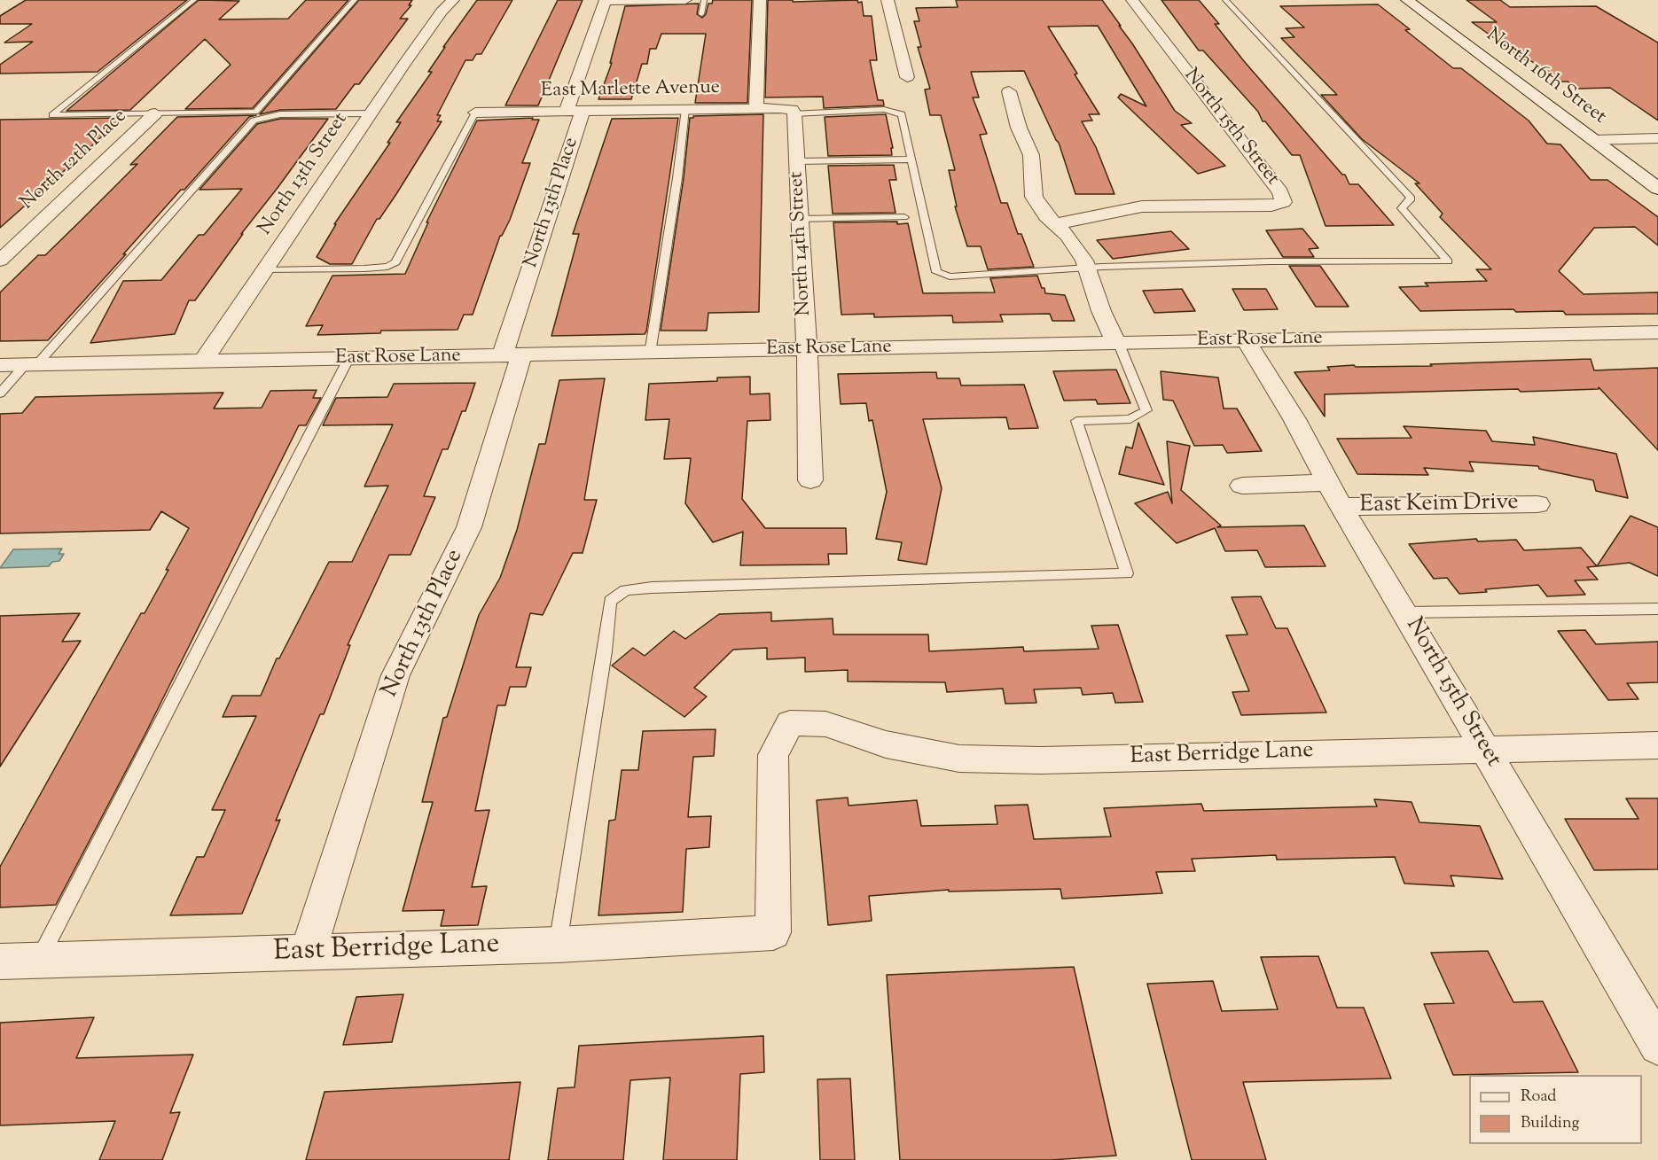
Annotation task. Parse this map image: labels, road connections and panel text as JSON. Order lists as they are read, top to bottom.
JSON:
{
  "streets": {
    "main road": ["North 16th Street"],
    "street": [
      "East Marlette Avenue",
      "North 15th Street",
      "North 12th Place",
      "North 13th Street",
      "North 13th Place",
      "North 14th Street",
      "East Rose Lane",
      "East Keim Drive",
      "East Berridge Lane"
    ]
  },
  "crossings": [
    ["East Marlette Avenue", "North 13th Place"],
    ["East Marlette Avenue", "North 14th Street"],
    ["North 15th Street", "East Rose Lane"],
    ["North 15th Street", "East Keim Drive"],
    ["North 15th Street", "East Berridge Lane"],
    ["North 13th Street", "East Rose Lane"],
    ["North 13th Place", "East Rose Lane"],
    ["North 13th Place", "East Berridge Lane"],
    ["North 14th Street", "East Rose Lane"]
  ],
  "legend": ["Road", "Building"]
}
